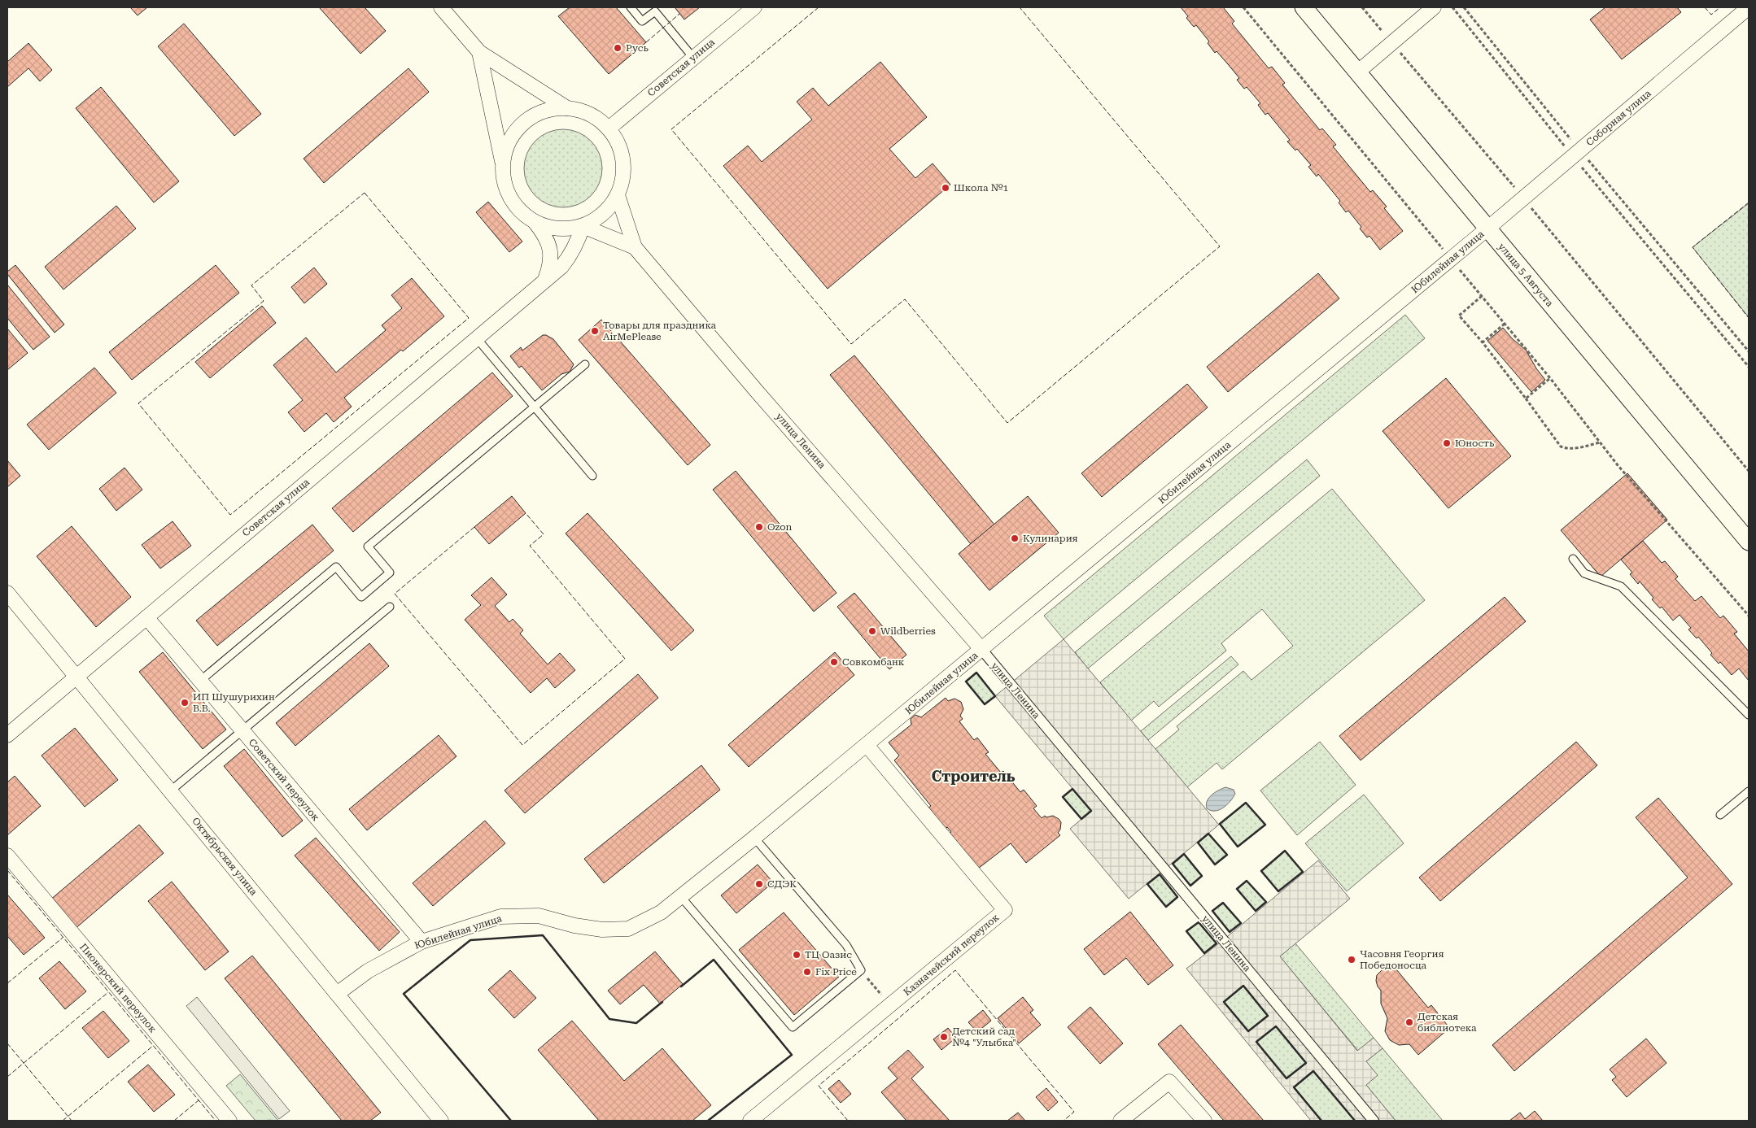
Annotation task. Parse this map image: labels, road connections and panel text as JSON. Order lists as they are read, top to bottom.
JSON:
{
  "streets": {
    "street": [
      "Советская улица",
      "Соборная улица",
      "Юбилейная улица",
      "улица 5 Августа",
      "улица Ленина",
      "Советский переулок",
      "Октябрьская улица",
      "Казначейский переулок",
      "Пионерский переулок"
    ]
  },
  "crossings": [
    ["Советская улица", "Советский переулок"],
    ["Советская улица", "Октябрьская улица"],
    ["Соборная улица", "Юбилейная улица"],
    ["Соборная улица", "улица 5 Августа"],
    ["Юбилейная улица", "улица 5 Августа"],
    ["Юбилейная улица", "улица Ленина"],
    ["Юбилейная улица", "Советский переулок"],
    ["Юбилейная улица", "Октябрьская улица"],
    ["Юбилейная улица", "Казначейский переулок"]
  ],
  "districts": ["Строитель"],
  "places": [
    "Русь",
    "Школа №1",
    "Товары для праздника AirMePlease",
    "Юность",
    "Ozon",
    "Кулинария",
    "Wildberries",
    "Совкомбанк",
    "ИП Шушурихин В.В.",
    "СДЭК",
    "ТЦ Оазис",
    "Часовня Георгия Победоносца",
    "Fix Price",
    "Детская библиотека",
    "Детский сад №4 \"Улыбка\""
  ]
}
